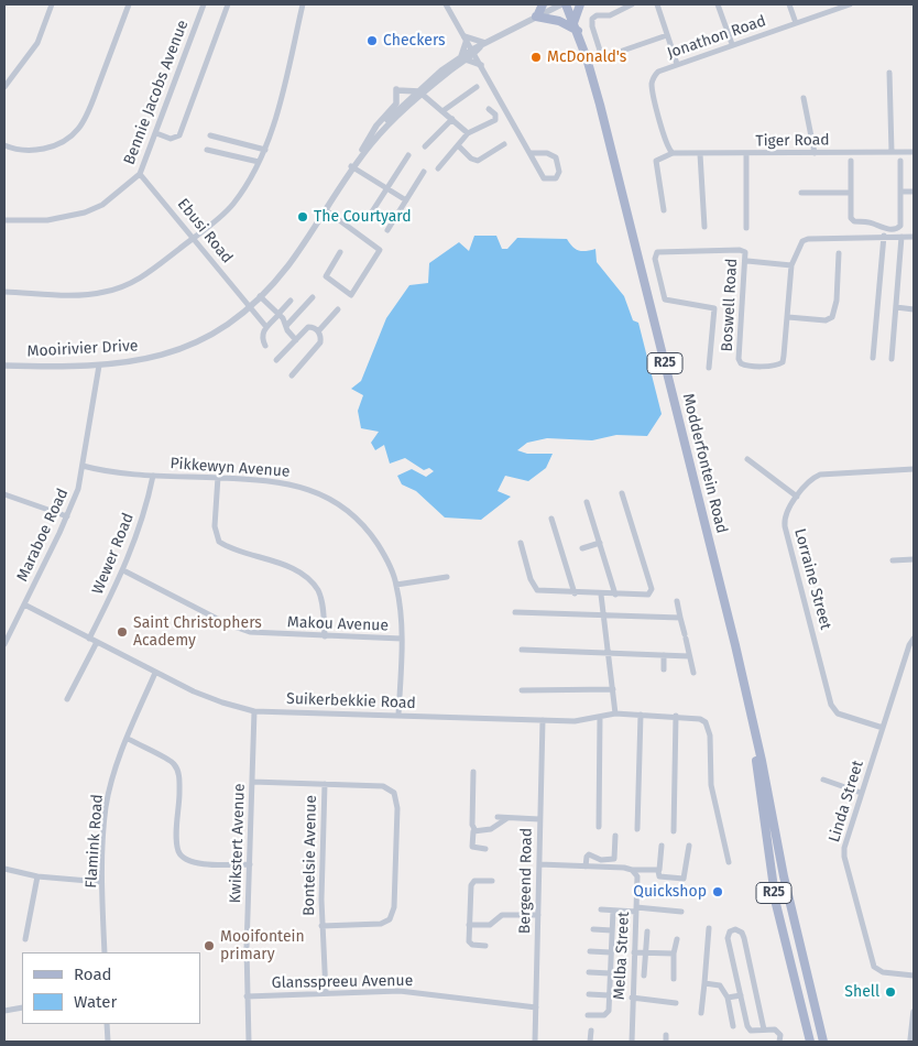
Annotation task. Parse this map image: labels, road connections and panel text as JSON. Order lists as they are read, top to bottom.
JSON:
{
  "streets": {
    "main road": ["R25", "Modderfontein Road"],
    "street": [
      "Jonathon Road",
      "Bennie Jacobs Avenue",
      "Tiger Road",
      "Ebusi Road",
      "Boswell Road",
      "Mooirivier Drive",
      "Pikkewyn Avenue",
      "Maraboe Road",
      "Wewer Road",
      "Lorraine Street",
      "Makou Avenue",
      "Suikerbekkie Road",
      "Linda Street",
      "Flamink Road",
      "Kwikstert Avenue",
      "Bontelsie Avenue",
      "Bergeend Road",
      "Melba Street",
      "Glansspreeu Avenue"
    ]
  },
  "crossings": [
    ["Jonathon Road", "Tiger Road"],
    ["Bennie Jacobs Avenue", "Ebusi Road"],
    ["Ebusi Road", "Mooirivier Drive"],
    ["Mooirivier Drive", "Maraboe Road"],
    ["Pikkewyn Avenue", "Maraboe Road"],
    ["Pikkewyn Avenue", "Wewer Road"],
    ["Pikkewyn Avenue", "Makou Avenue"],
    ["Pikkewyn Avenue", "Suikerbekkie Road"],
    ["Maraboe Road", "Suikerbekkie Road"],
    ["Wewer Road", "Makou Avenue"],
    ["Wewer Road", "Suikerbekkie Road"],
    ["Lorraine Street", "Linda Street"],
    ["Suikerbekkie Road", "Flamink Road"],
    ["Suikerbekkie Road", "Kwikstert Avenue"],
    ["Suikerbekkie Road", "Bergeend Road"],
    ["Kwikstert Avenue", "Glansspreeu Avenue"],
    ["Bontelsie Avenue", "Glansspreeu Avenue"],
    ["Bergeend Road", "Glansspreeu Avenue"]
  ],
  "places": [
    "Checkers",
    "McDonald's",
    "The Courtyard",
    "Saint Christophers Academy",
    "Quickshop",
    "Mooifontein primary",
    "Shell"
  ],
  "legend": ["Road", "Water"]
}
